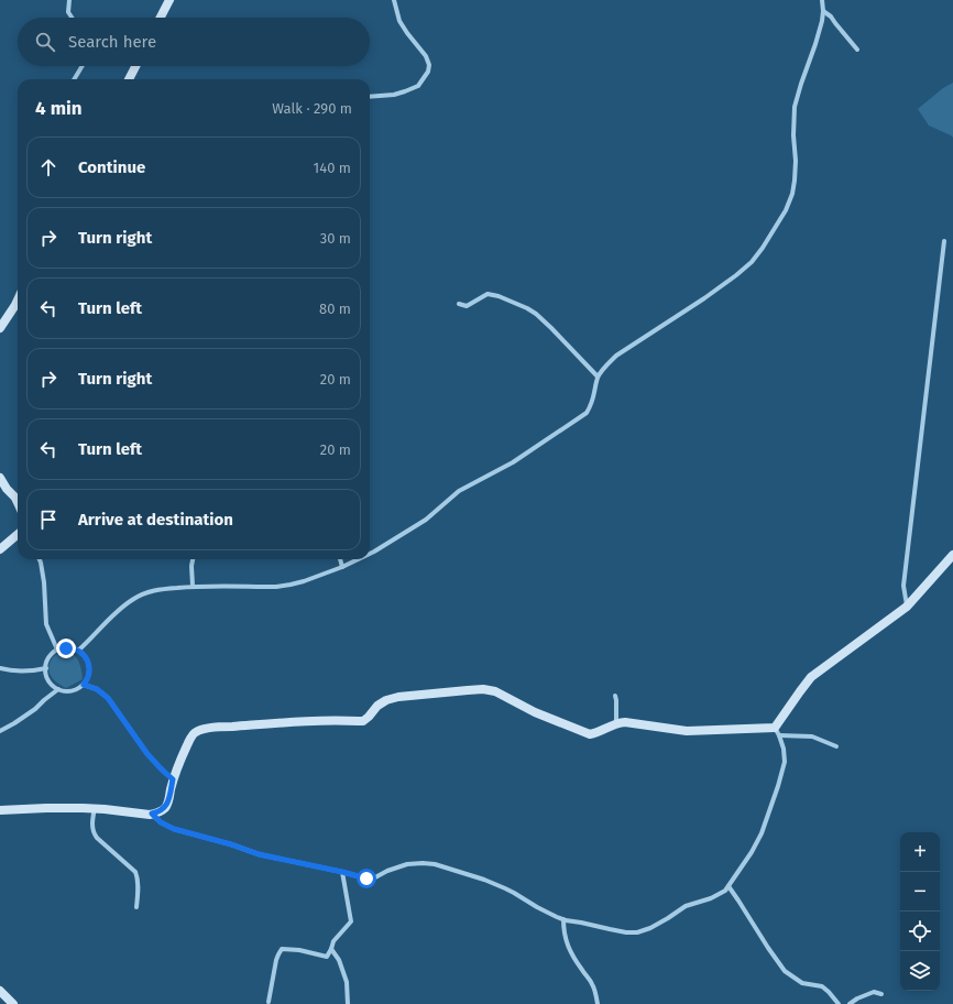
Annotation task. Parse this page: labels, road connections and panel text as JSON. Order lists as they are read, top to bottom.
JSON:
{
  "page": {
    "search": "Search here",
    "heading": ["4 min", "Walk · 290 m"],
    "list": [
      ["Continue", "140 m"],
      ["Turn right", "30 m"],
      ["Turn left", "80 m"],
      ["Turn right", "20 m"],
      ["Turn left", "20 m"],
      "Arrive at destination"
    ],
    "map_buttons": ["+", "−"]
  }
}
